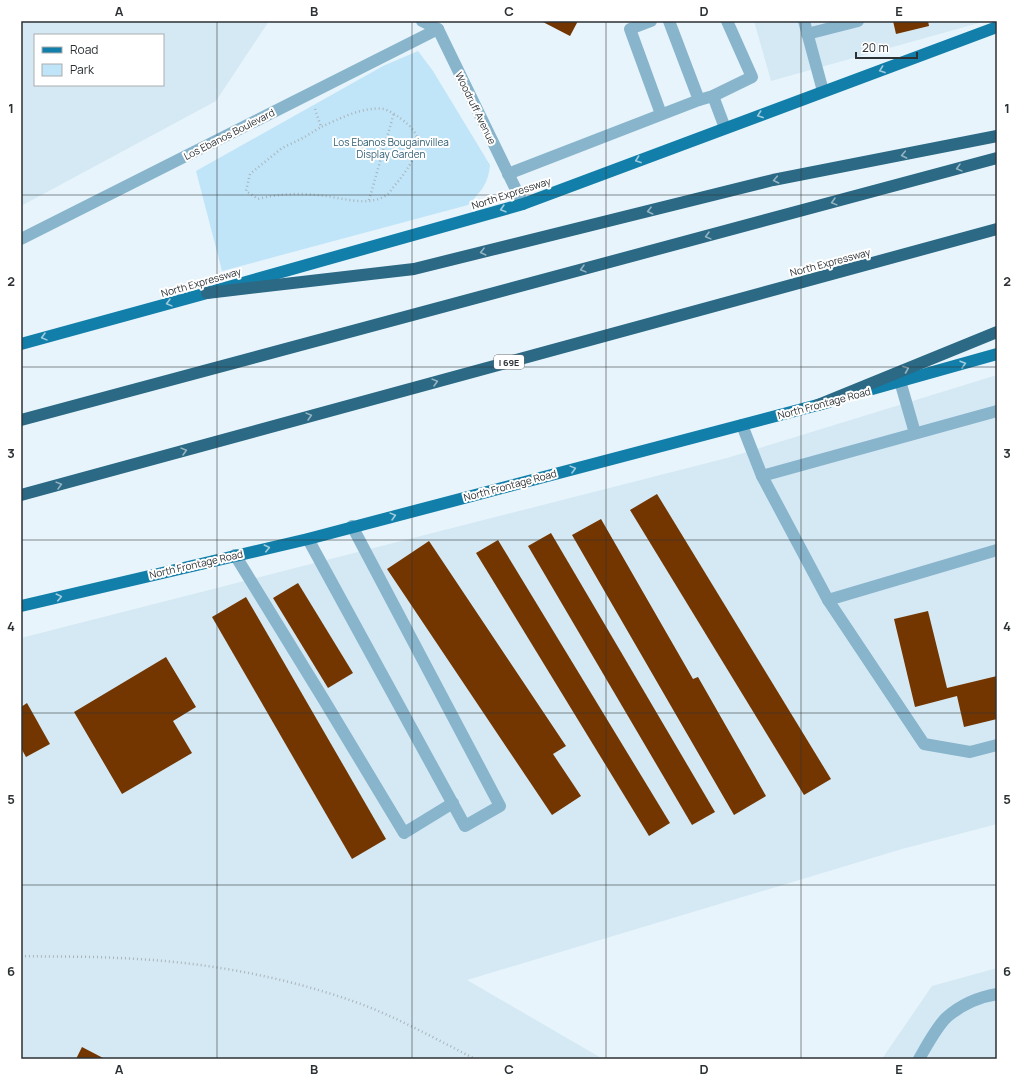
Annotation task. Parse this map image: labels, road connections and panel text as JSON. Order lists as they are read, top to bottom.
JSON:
{
  "streets": {
    "highway": ["North Expressway", "I 69E"],
    "main road": ["North Frontage Road"],
    "street": ["Woodruff Avenue", "Los Ebanos Boulevard"]
  },
  "crossings": [
    ["Woodruff Avenue", "Los Ebanos Boulevard"],
    ["Woodruff Avenue", "North Expressway"]
  ],
  "one_way": ["North Frontage Road"],
  "parks": ["Los Ebanos Bougainvillea Display Garden"],
  "legend": ["Road", "Park"],
  "scale_bar": "20 m",
  "grid": {
    "columns": [
      "A",
      "B",
      "C",
      "D",
      "E"
    ],
    "rows": [
      "1",
      "2",
      "3",
      "4",
      "5",
      "6"
    ]
  }
}
